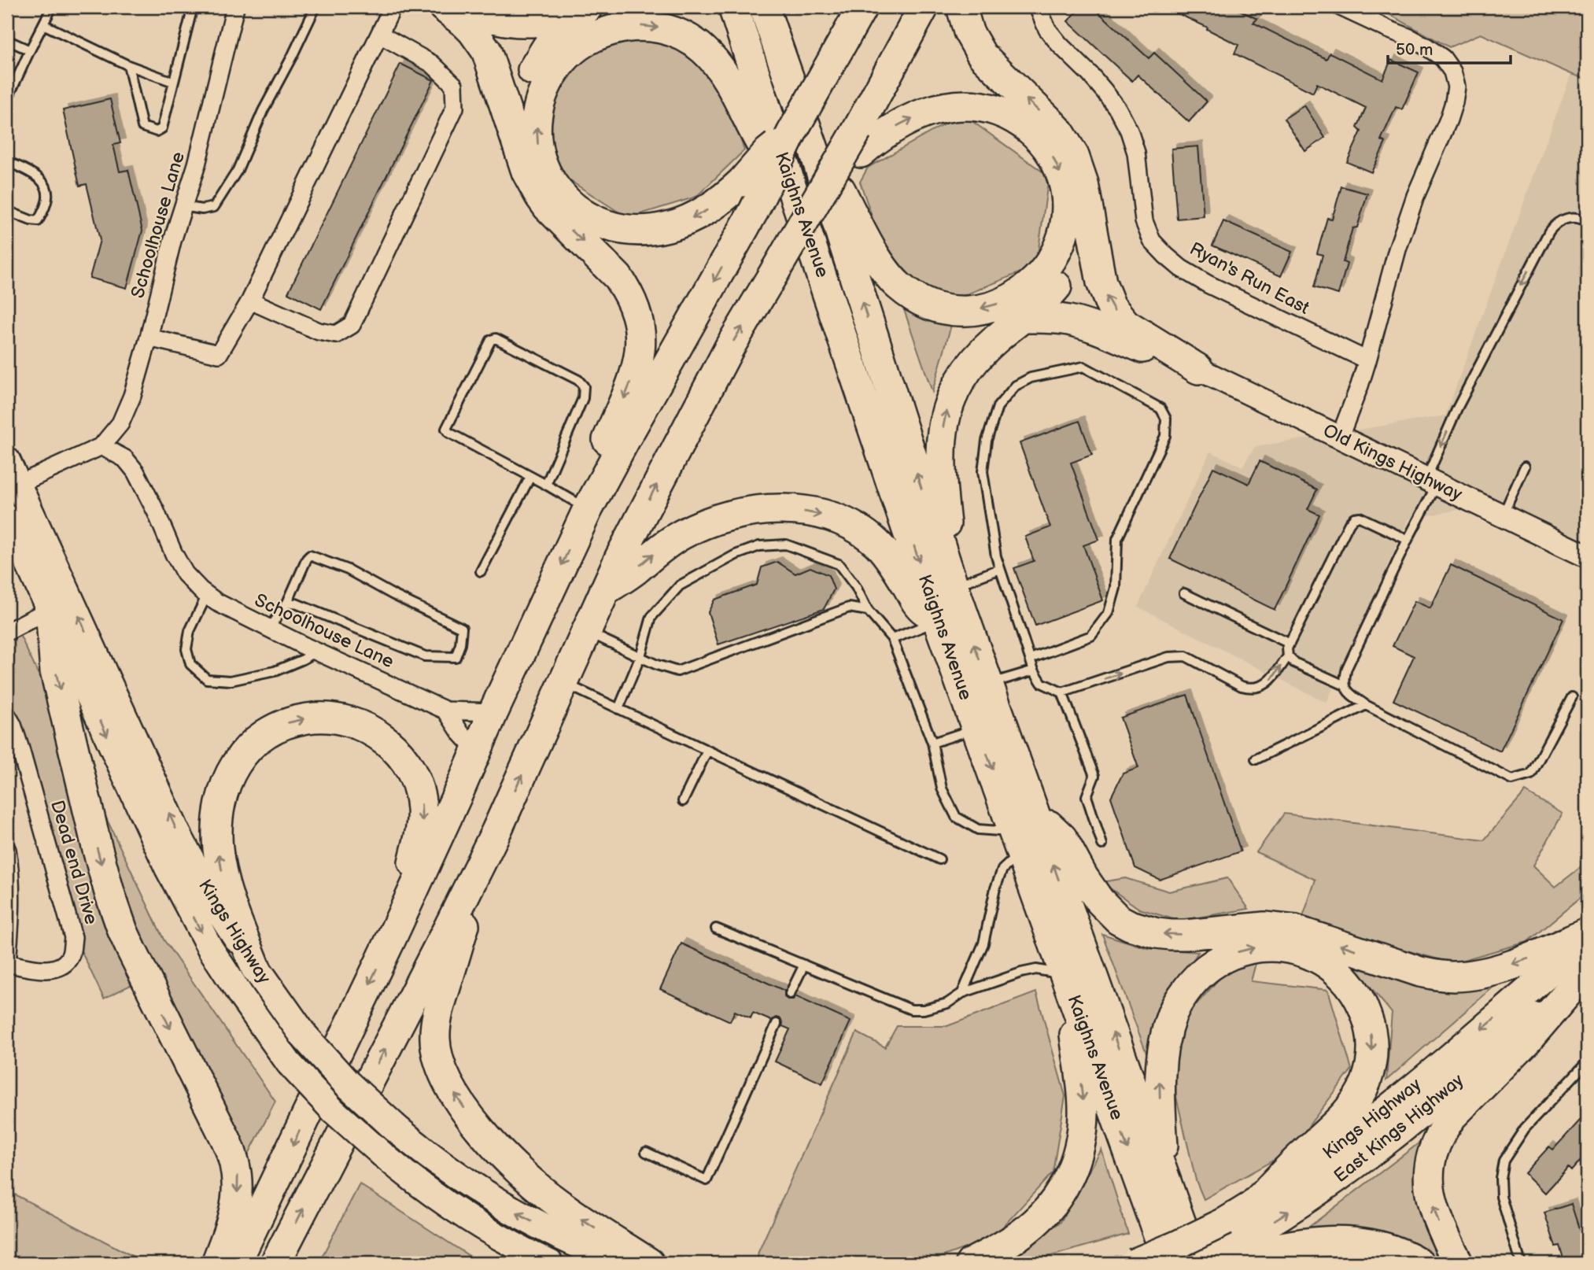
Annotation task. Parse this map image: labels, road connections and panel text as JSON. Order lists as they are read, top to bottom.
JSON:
{
  "streets": {
    "highway": ["Kaighns Avenue"],
    "main road": ["Kings Highway", "East Kings Highway"],
    "street": [
      "Schoolhouse Lane",
      "Ryan's Run East",
      "Old Kings Highway",
      "Dead end Drive"
    ]
  },
  "crossings": [
    ["Kaighns Avenue", "East Kings Highway"],
    ["Schoolhouse Lane", "Kings Highway"],
    ["Kings Highway", "East Kings Highway"]
  ],
  "one_way": ["East Kings Highway"],
  "scale_bar": "50 m"
}
